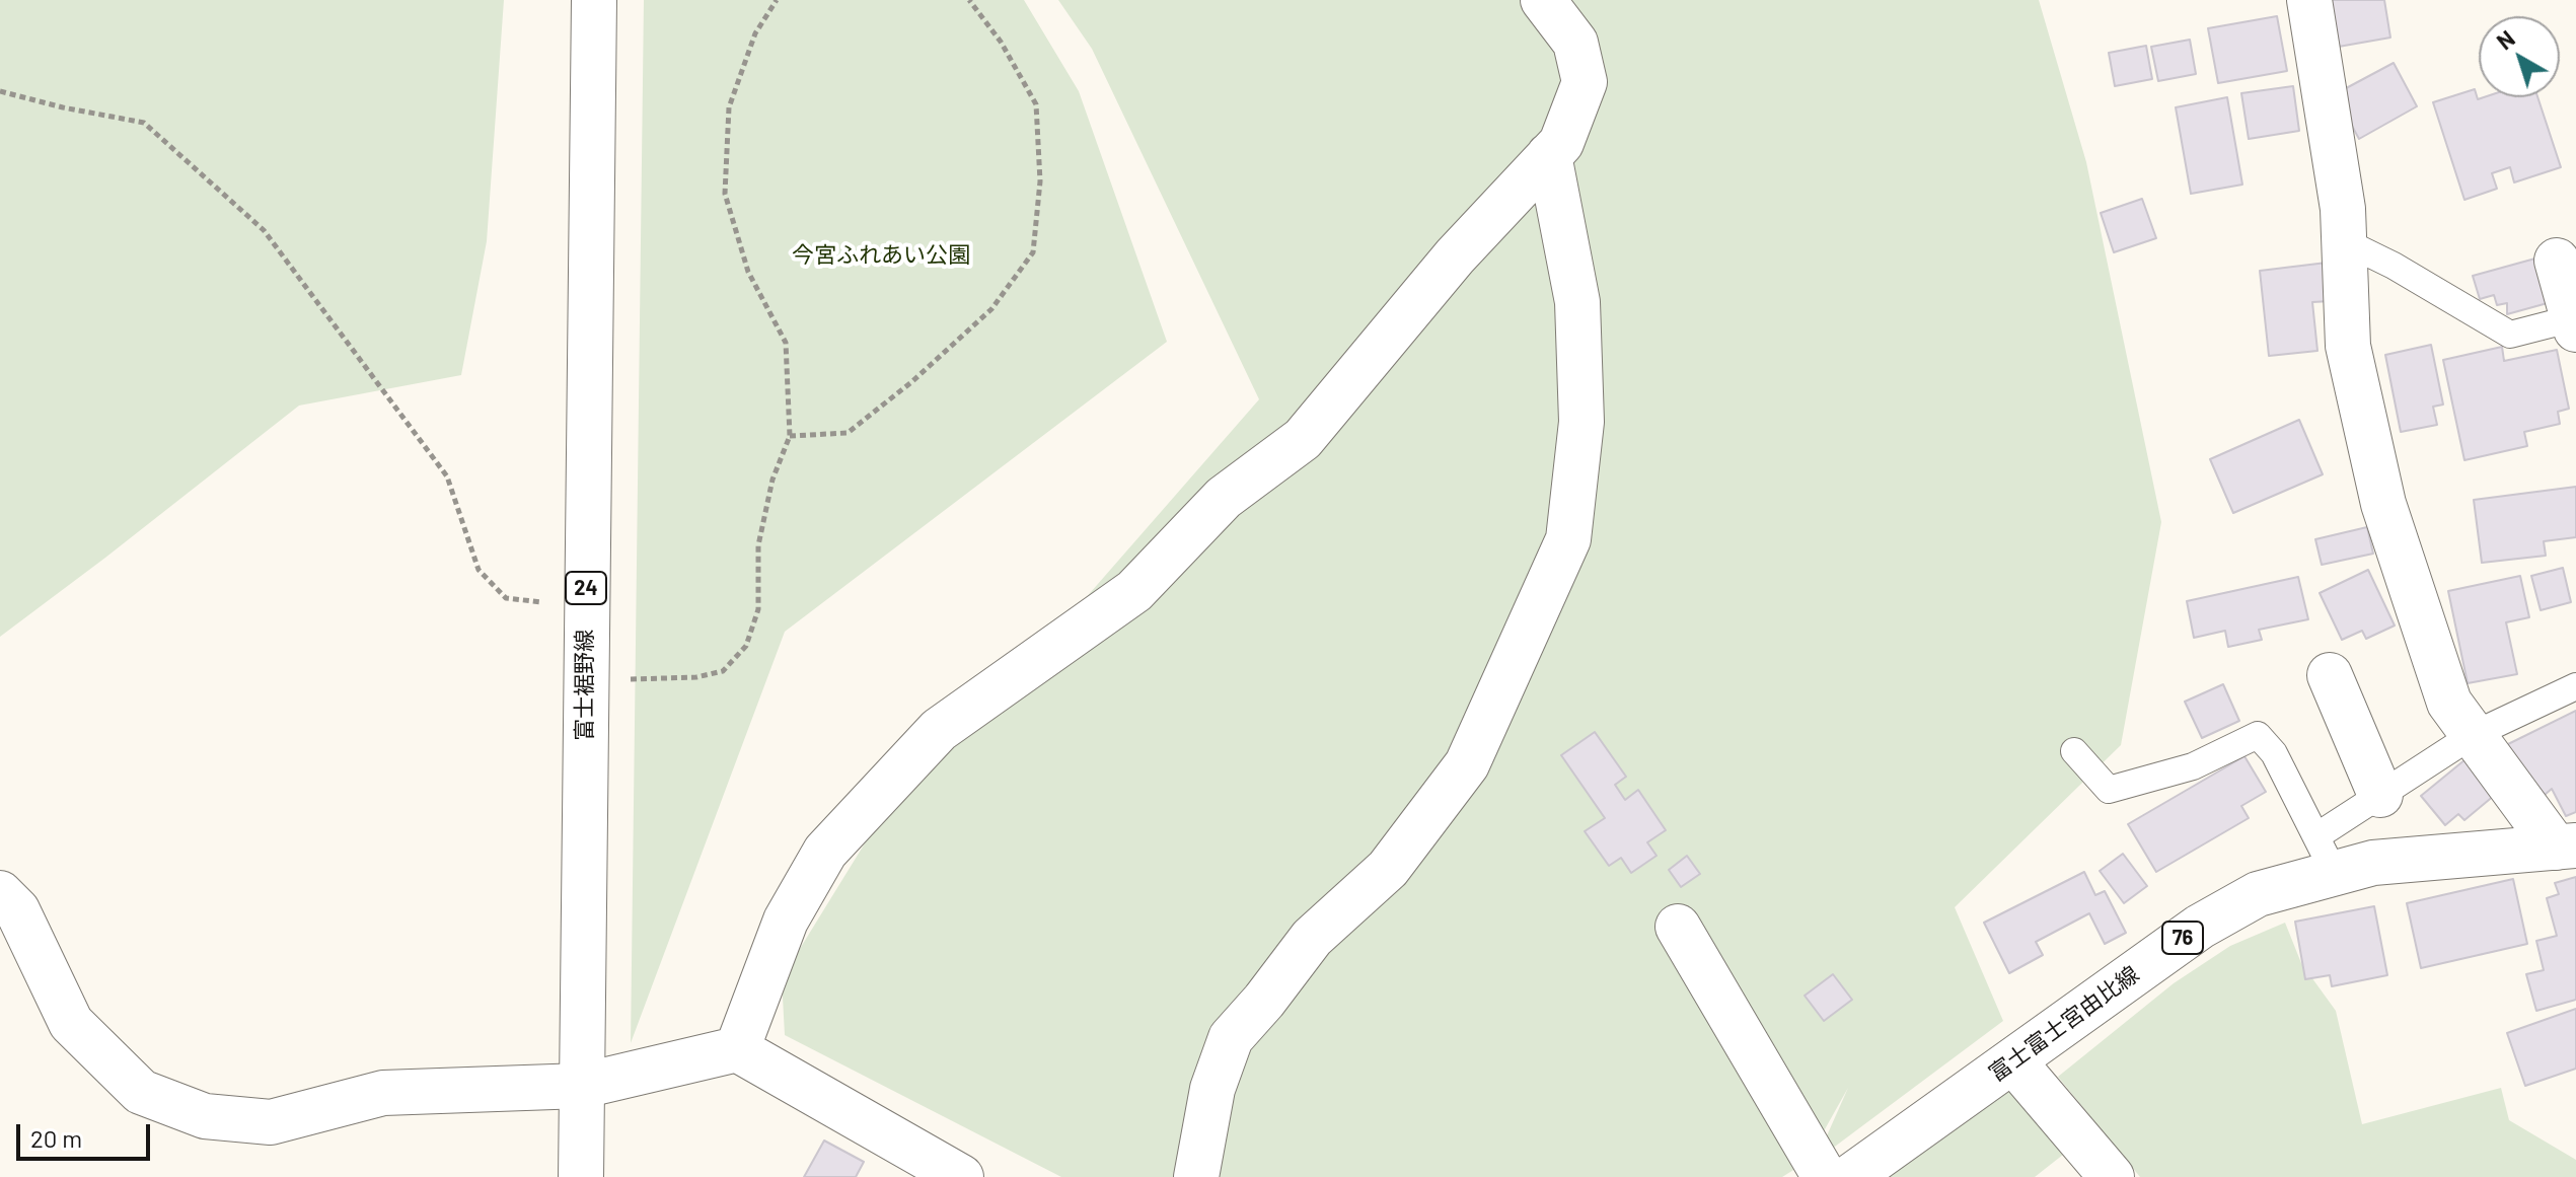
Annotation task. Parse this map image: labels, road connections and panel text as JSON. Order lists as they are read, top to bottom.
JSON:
{
  "streets": {
    "street": [
      "24",
      "富士裾野線",
      "76",
      "富士富士宮由比線"
    ]
  },
  "parks": ["今宮ふれあい公園"],
  "scale_bar": "20 m",
  "north": "top left"
}
